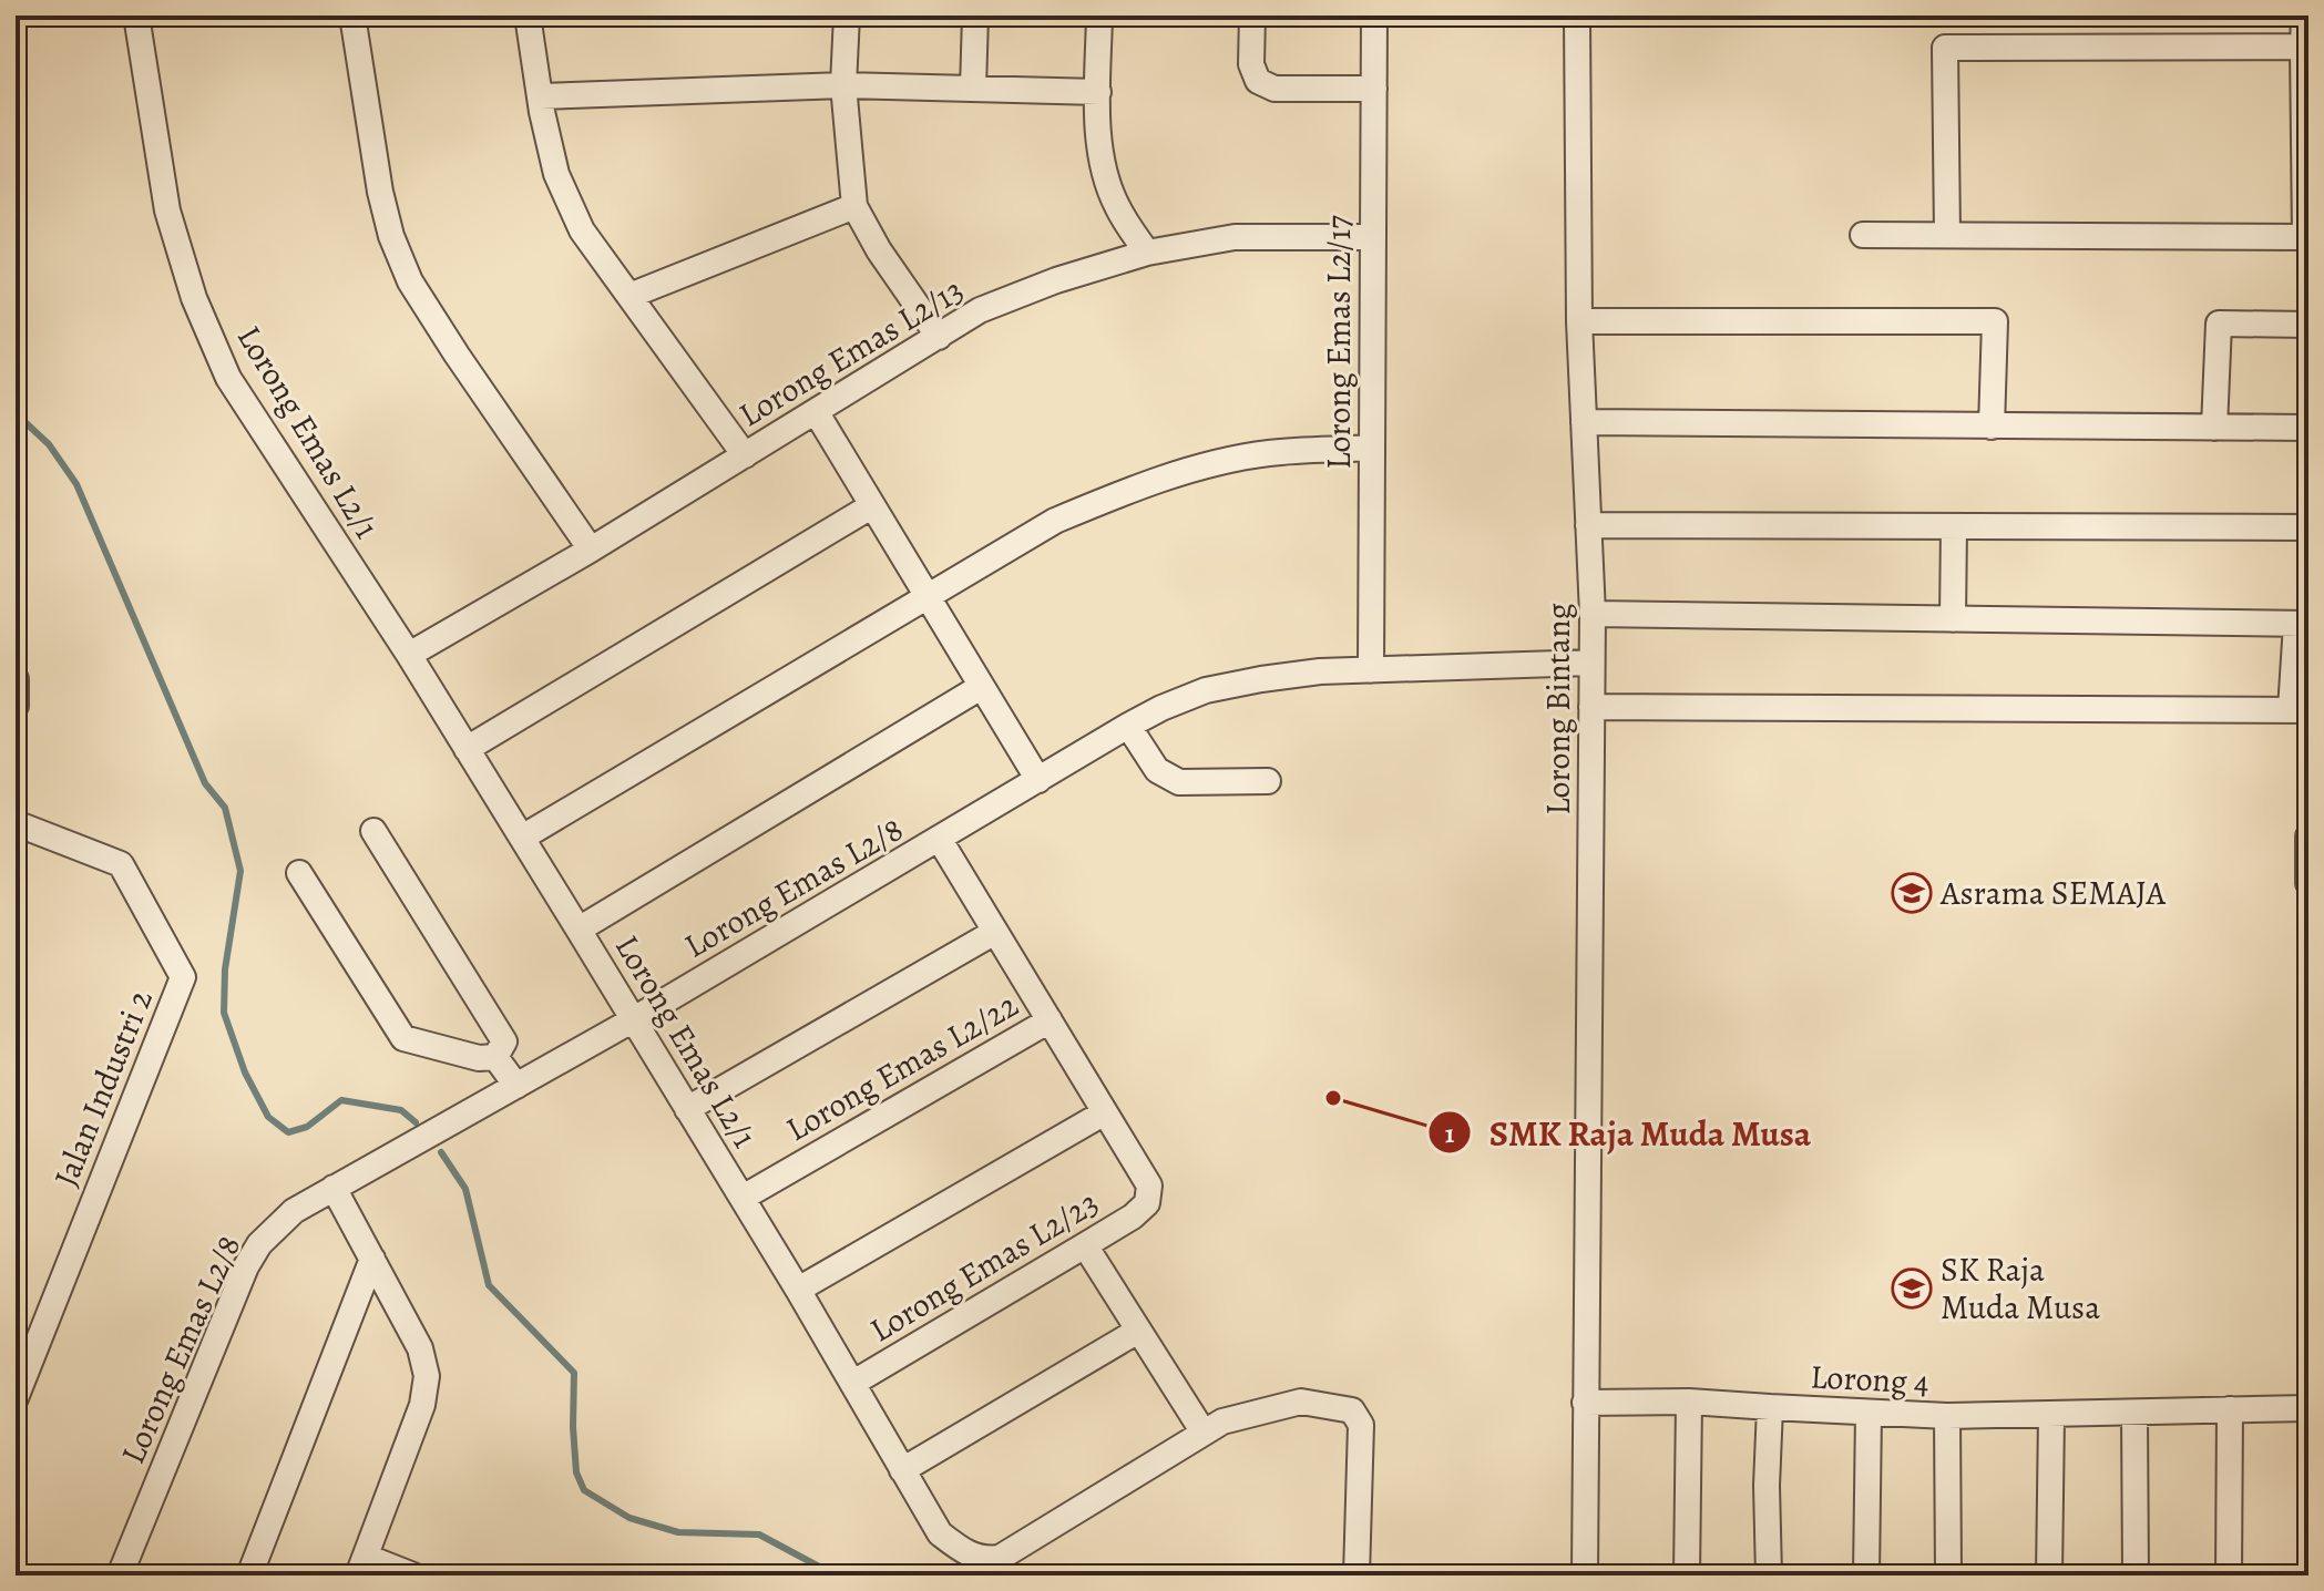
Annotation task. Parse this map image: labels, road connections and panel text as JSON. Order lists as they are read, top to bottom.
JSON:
{
  "streets": {
    "street": [
      "Lorong Emas L2/17",
      "Lorong Emas L2/13",
      "Lorong Emas L2/1",
      "Lorong Bintang",
      "Lorong Emas L2/8",
      "Lorong Emas L2/22",
      "Jalan Industri 2",
      "Lorong Emas L2/23",
      "Lorong 4"
    ]
  },
  "crossings": [
    ["Lorong Emas L2/17", "Lorong Emas L2/13"],
    ["Lorong Emas L2/17", "Lorong Emas L2/8"],
    ["Lorong Emas L2/13", "Lorong Emas L2/1"],
    ["Lorong Emas L2/1", "Lorong Emas L2/8"],
    ["Lorong Emas L2/1", "Lorong Emas L2/22"],
    ["Lorong Emas L2/1", "Lorong Emas L2/23"],
    ["Lorong Bintang", "Lorong Emas L2/8"]
  ],
  "places": {
    "school or university": ["Asrama SEMAJA", "SK Raja Muda Musa"],
    "other": ["SMK Raja Muda Musa"]
  }
}
